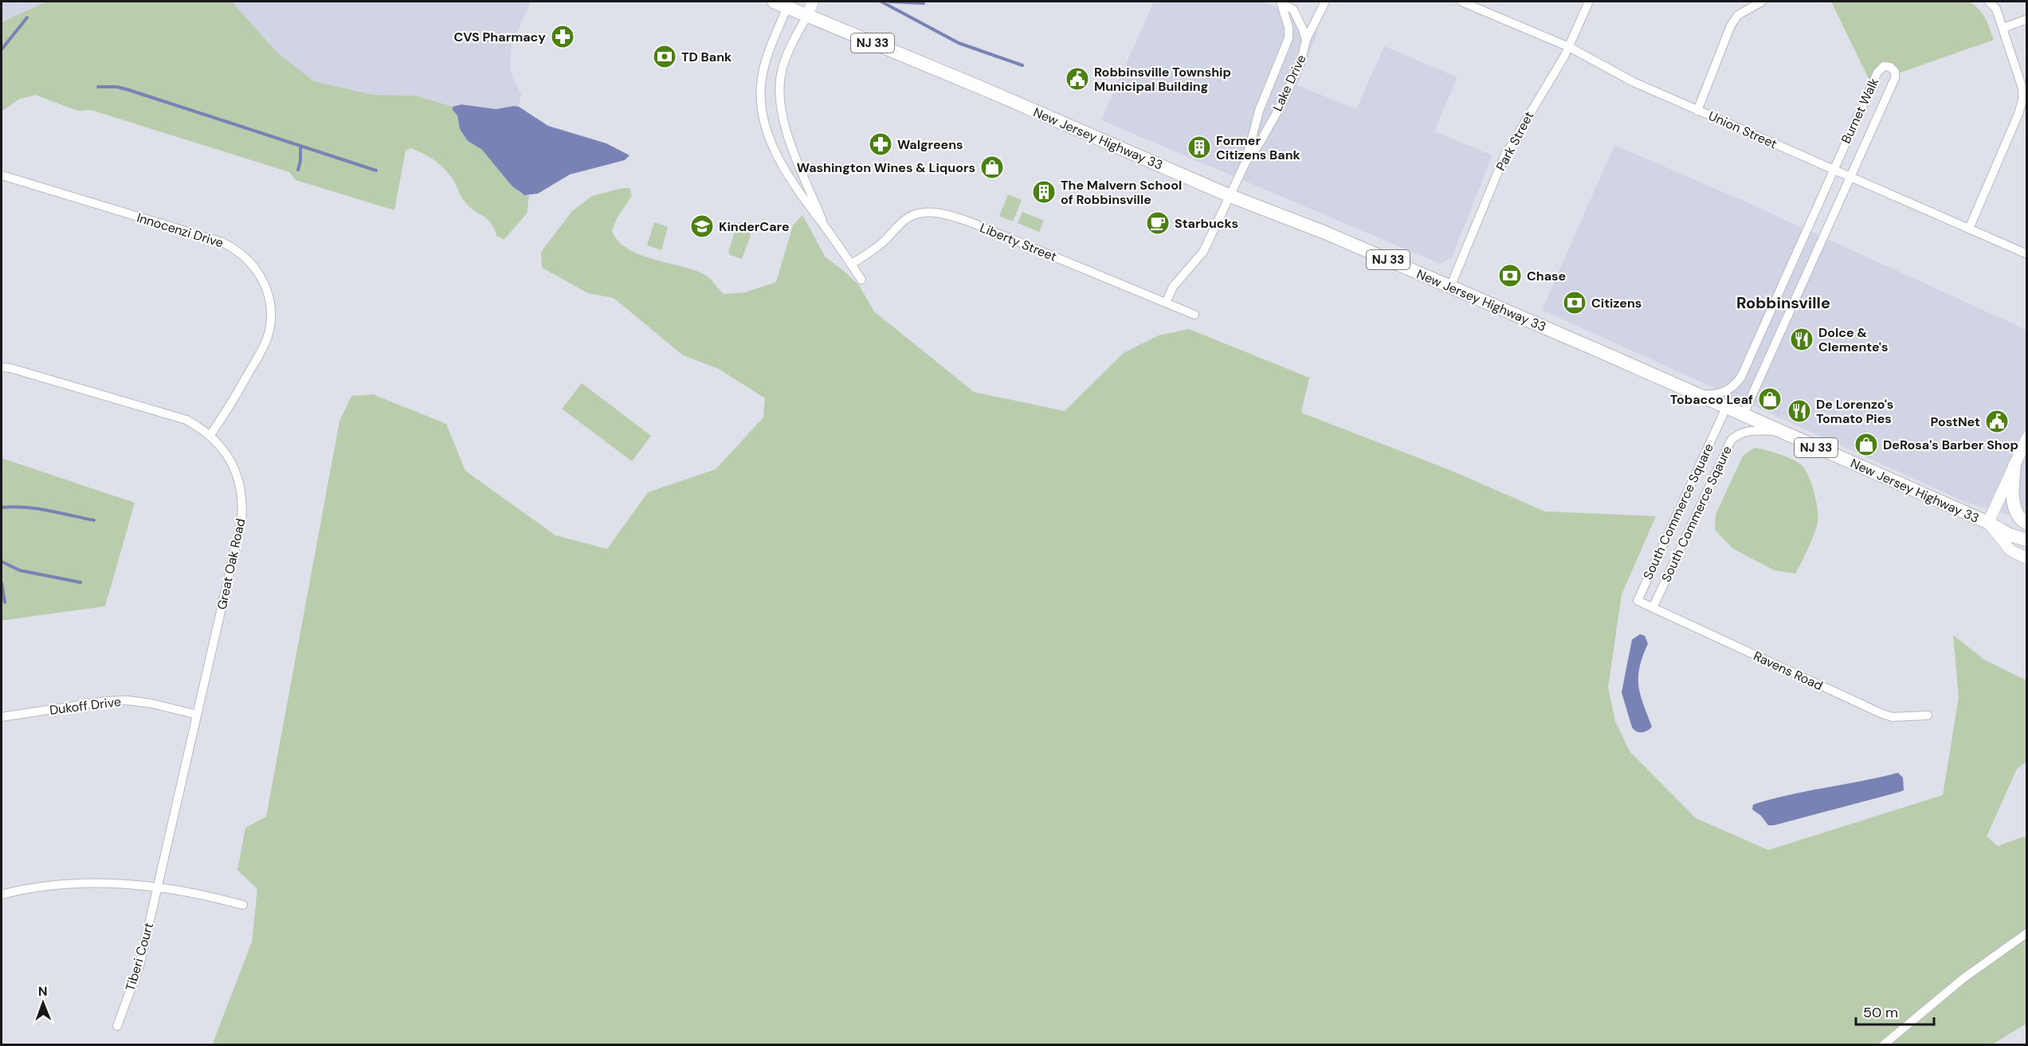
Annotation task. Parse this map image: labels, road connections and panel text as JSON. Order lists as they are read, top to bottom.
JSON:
{
  "streets": {
    "main road": ["NJ 33", "New Jersey Highway 33"],
    "street": [
      "Lake Drive",
      "Burnet Walk",
      "Union Street",
      "Park Street",
      "Innocenzi Drive",
      "Liberty Street",
      "South Commerce Square",
      "South Commerce Sqaure",
      "Great Oak Road",
      "Ravens Road",
      "Dukoff Drive",
      "Tiberi Court"
    ]
  },
  "crossings": [
    ["Lake Drive", "New Jersey Highway 33"],
    ["Lake Drive", "Liberty Street"],
    ["Burnet Walk", "Union Street"],
    ["Union Street", "Park Street"],
    ["New Jersey Highway 33", "Park Street"],
    ["New Jersey Highway 33", "South Commerce Square"],
    ["New Jersey Highway 33", "South Commerce Sqaure"],
    ["Innocenzi Drive", "Great Oak Road"],
    ["South Commerce Square", "South Commerce Sqaure"],
    ["South Commerce Square", "Ravens Road"],
    ["South Commerce Sqaure", "Ravens Road"],
    ["Great Oak Road", "Dukoff Drive"],
    ["Great Oak Road", "Tiberi Court"]
  ],
  "districts": ["Robbinsville"],
  "places": {
    "pharmacy": ["CVS Pharmacy", "Walgreens"],
    "bank": ["TD Bank", "Chase", "Citizens"],
    "public building": ["Robbinsville Township Municipal Building", "PostNet"],
    "building": ["Former Citizens Bank", "The Malvern School of Robbinsville"],
    "shop": ["Washington Wines & Liquors", "Tobacco Leaf", "DeRosa's Barber Shop"],
    "cafe": ["Starbucks"],
    "school or university": ["KinderCare"],
    "restaurant": ["Dolce & Clemente's", "De Lorenzo's Tomato Pies"]
  },
  "scale_bar": "50 m",
  "north": "top"
}
